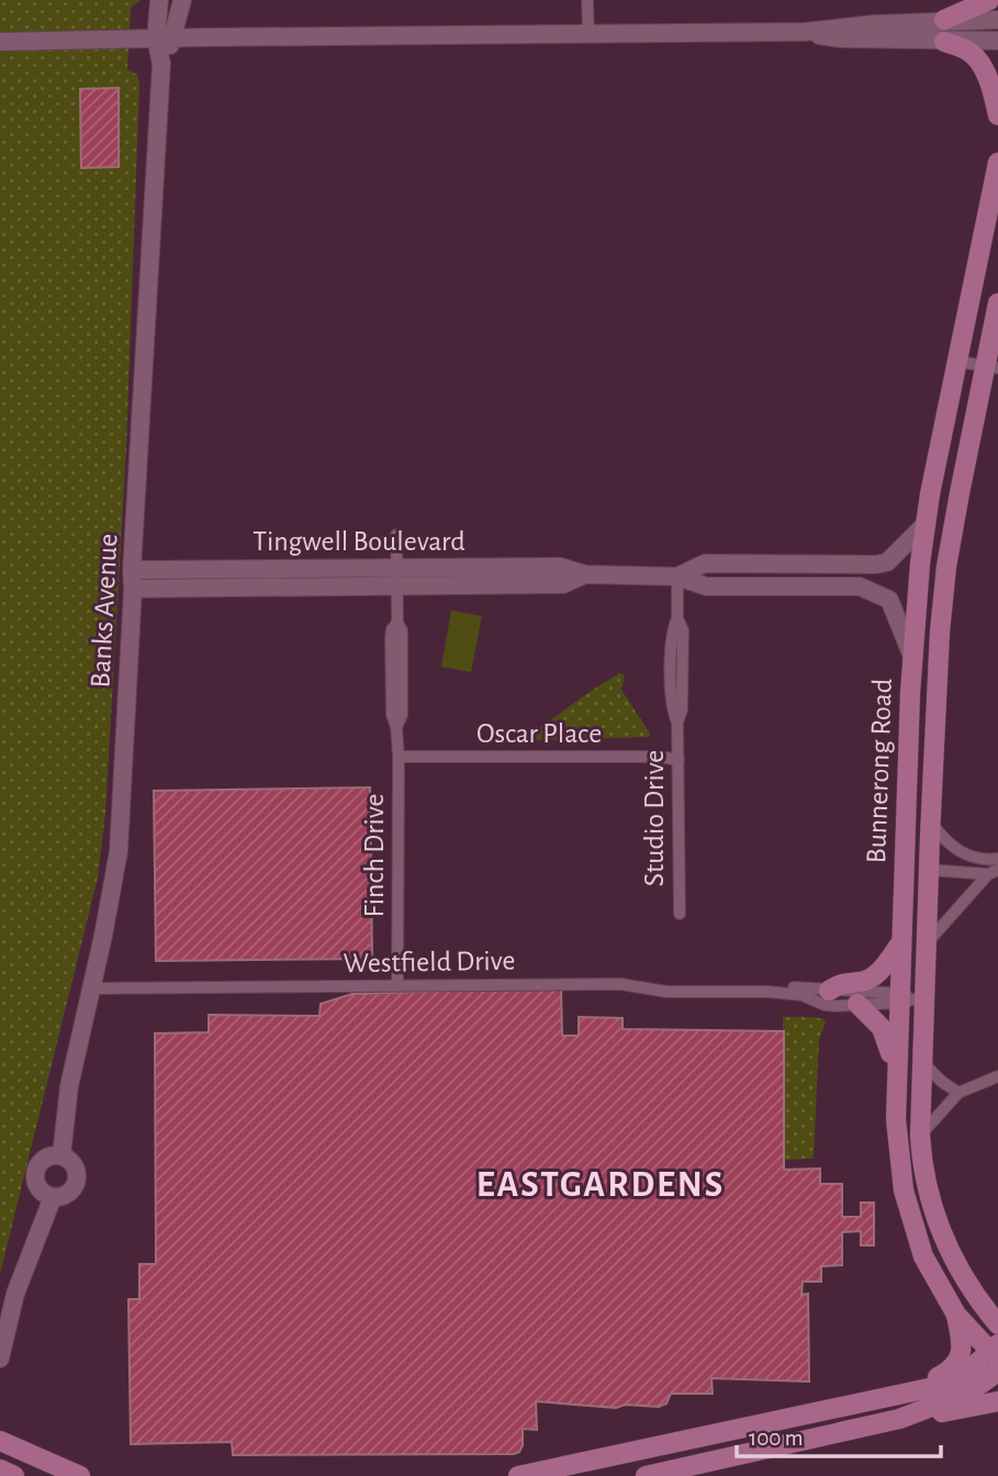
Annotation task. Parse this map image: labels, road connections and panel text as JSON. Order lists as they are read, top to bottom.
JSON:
{
  "streets": {
    "main road": ["Bunnerong Road"],
    "street": [
      "Tingwell Boulevard",
      "Banks Avenue",
      "Oscar Place",
      "Studio Drive",
      "Finch Drive",
      "Westfield Drive"
    ]
  },
  "crossings": [
    ["Tingwell Boulevard", "Banks Avenue"],
    ["Tingwell Boulevard", "Bunnerong Road"],
    ["Tingwell Boulevard", "Studio Drive"],
    ["Tingwell Boulevard", "Finch Drive"],
    ["Banks Avenue", "Westfield Drive"],
    ["Oscar Place", "Studio Drive"],
    ["Oscar Place", "Finch Drive"],
    ["Bunnerong Road", "Westfield Drive"],
    ["Finch Drive", "Westfield Drive"]
  ],
  "districts": ["EASTGARDENS"],
  "scale_bar": "100 m"
}
